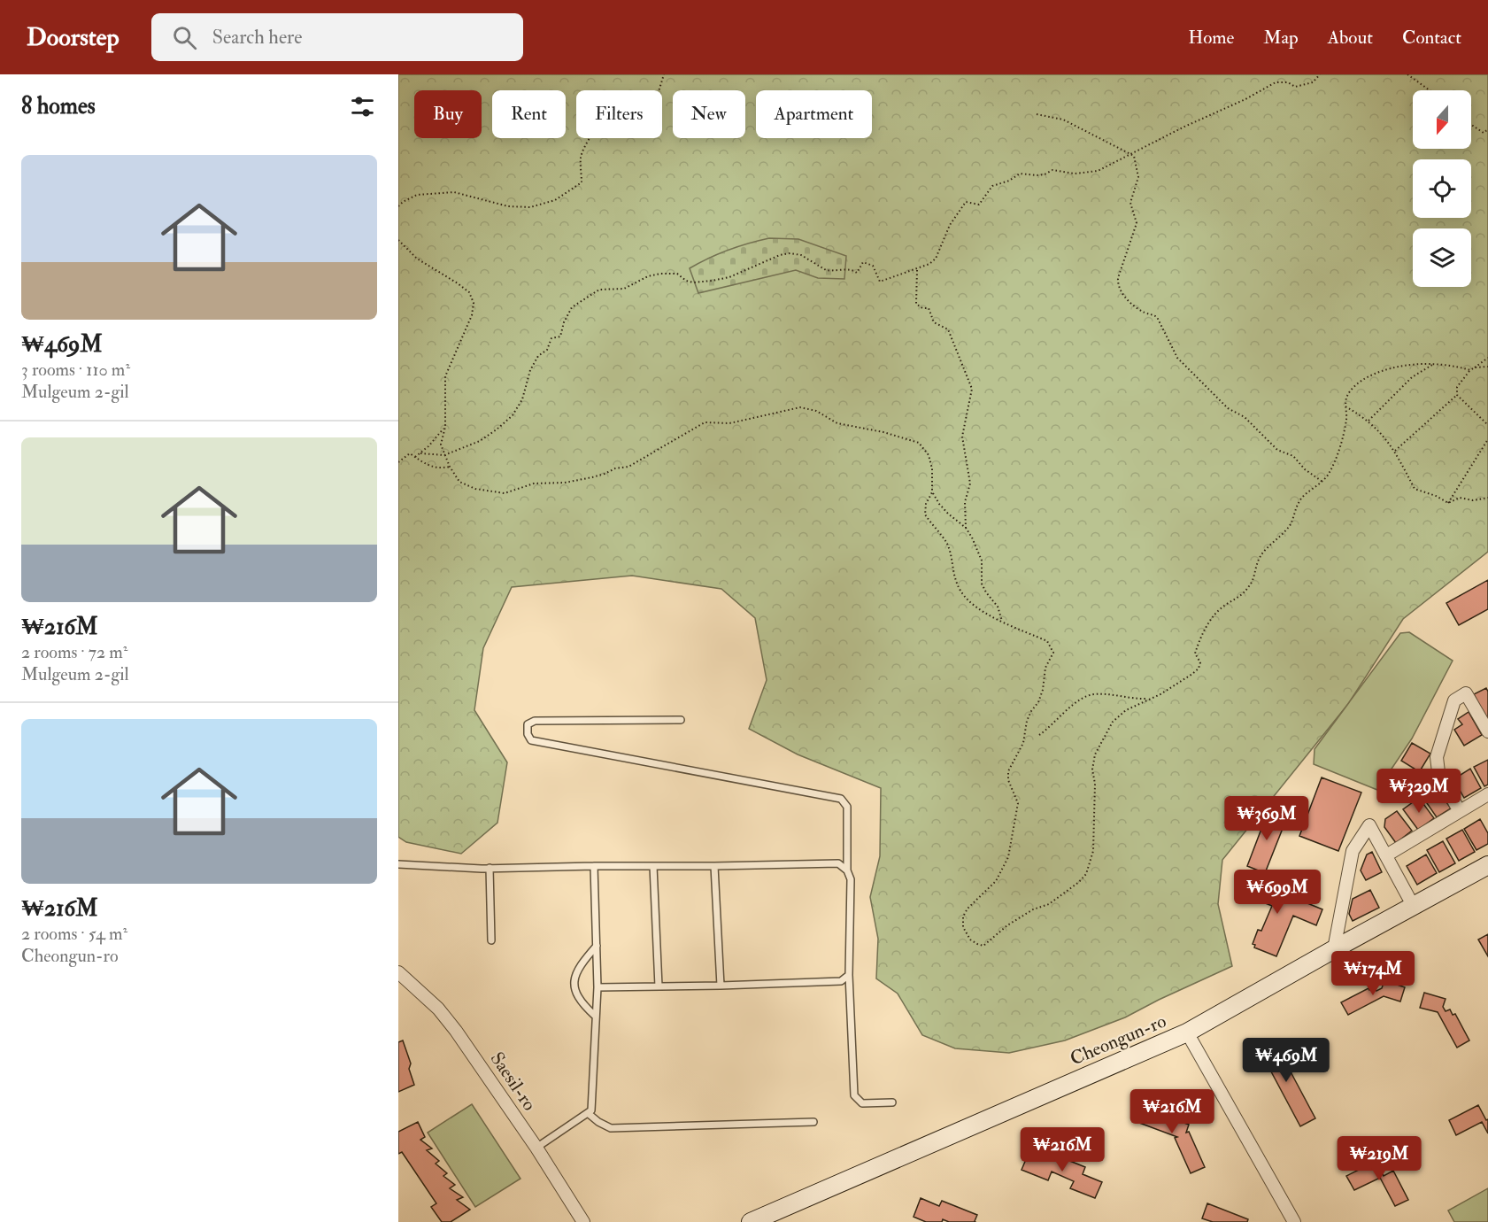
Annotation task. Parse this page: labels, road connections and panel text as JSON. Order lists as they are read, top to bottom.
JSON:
{
  "streets": {
    "street": ["Cheongun-ro", "Saesil-ro"]
  },
  "north": "bottom",
  "page": {
    "header": "Doorstep",
    "search": "Search here",
    "nav": [
      "Home",
      "Map",
      "About",
      "Contact"
    ],
    "heading": "8 homes",
    "chip": [
      "Buy",
      "Rent",
      "Filters",
      "New",
      "Apartment"
    ],
    "list": [
      {
        "name": "₩469M",
        "note": "3 rooms · 110 m² · Mulgeum 2-gil"
      },
      {
        "name": "₩216M",
        "note": "2 rooms · 72 m² · Mulgeum 2-gil"
      },
      {
        "name": "₩216M",
        "note": "2 rooms · 54 m² · Cheongun-ro"
      }
    ],
    "price": [
      "₩329M",
      "₩369M",
      "₩699M",
      "₩174M",
      "₩469M",
      "₩216M",
      "₩216M",
      "₩219M"
    ]
  }
}
